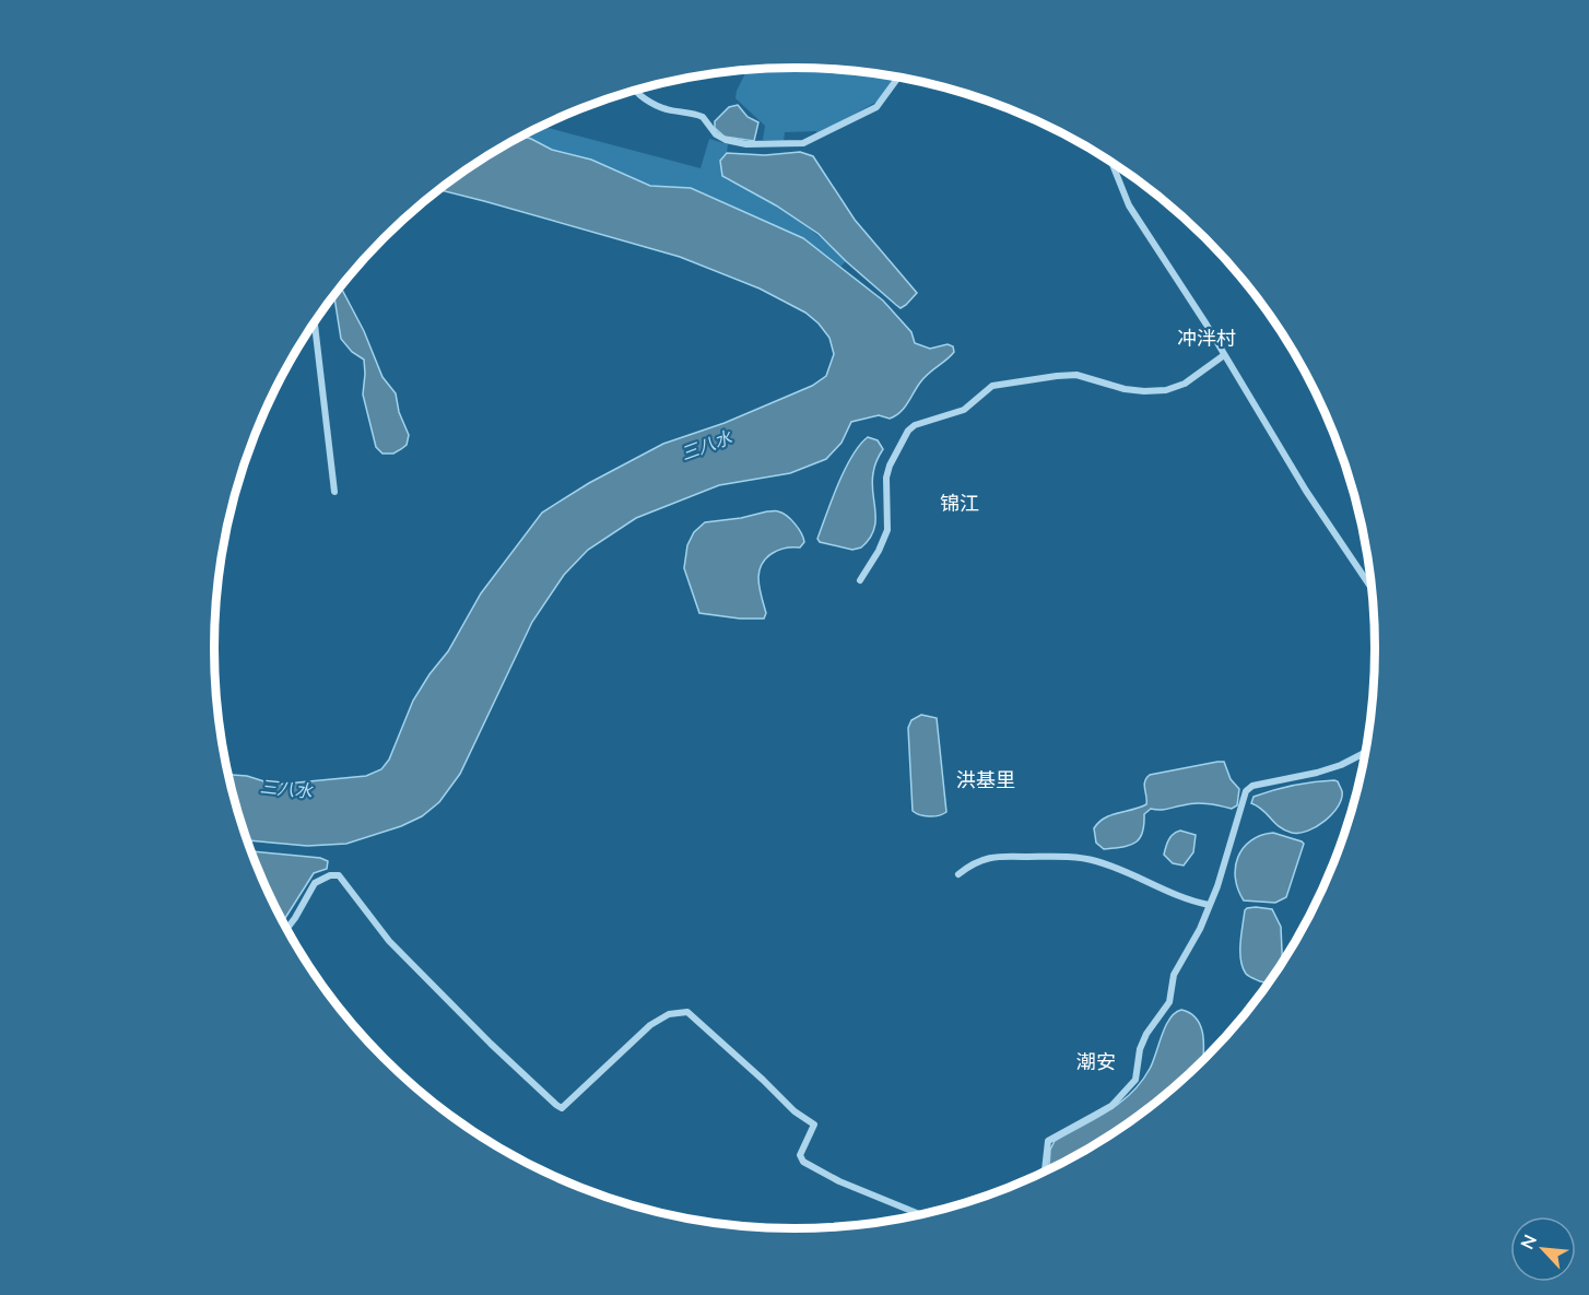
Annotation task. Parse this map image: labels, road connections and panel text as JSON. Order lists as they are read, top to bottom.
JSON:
{
  "districts": [
    "冲泮村",
    "锦江",
    "洪基里",
    "潮安"
  ],
  "water": ["三八水"],
  "north": "top left"
}
